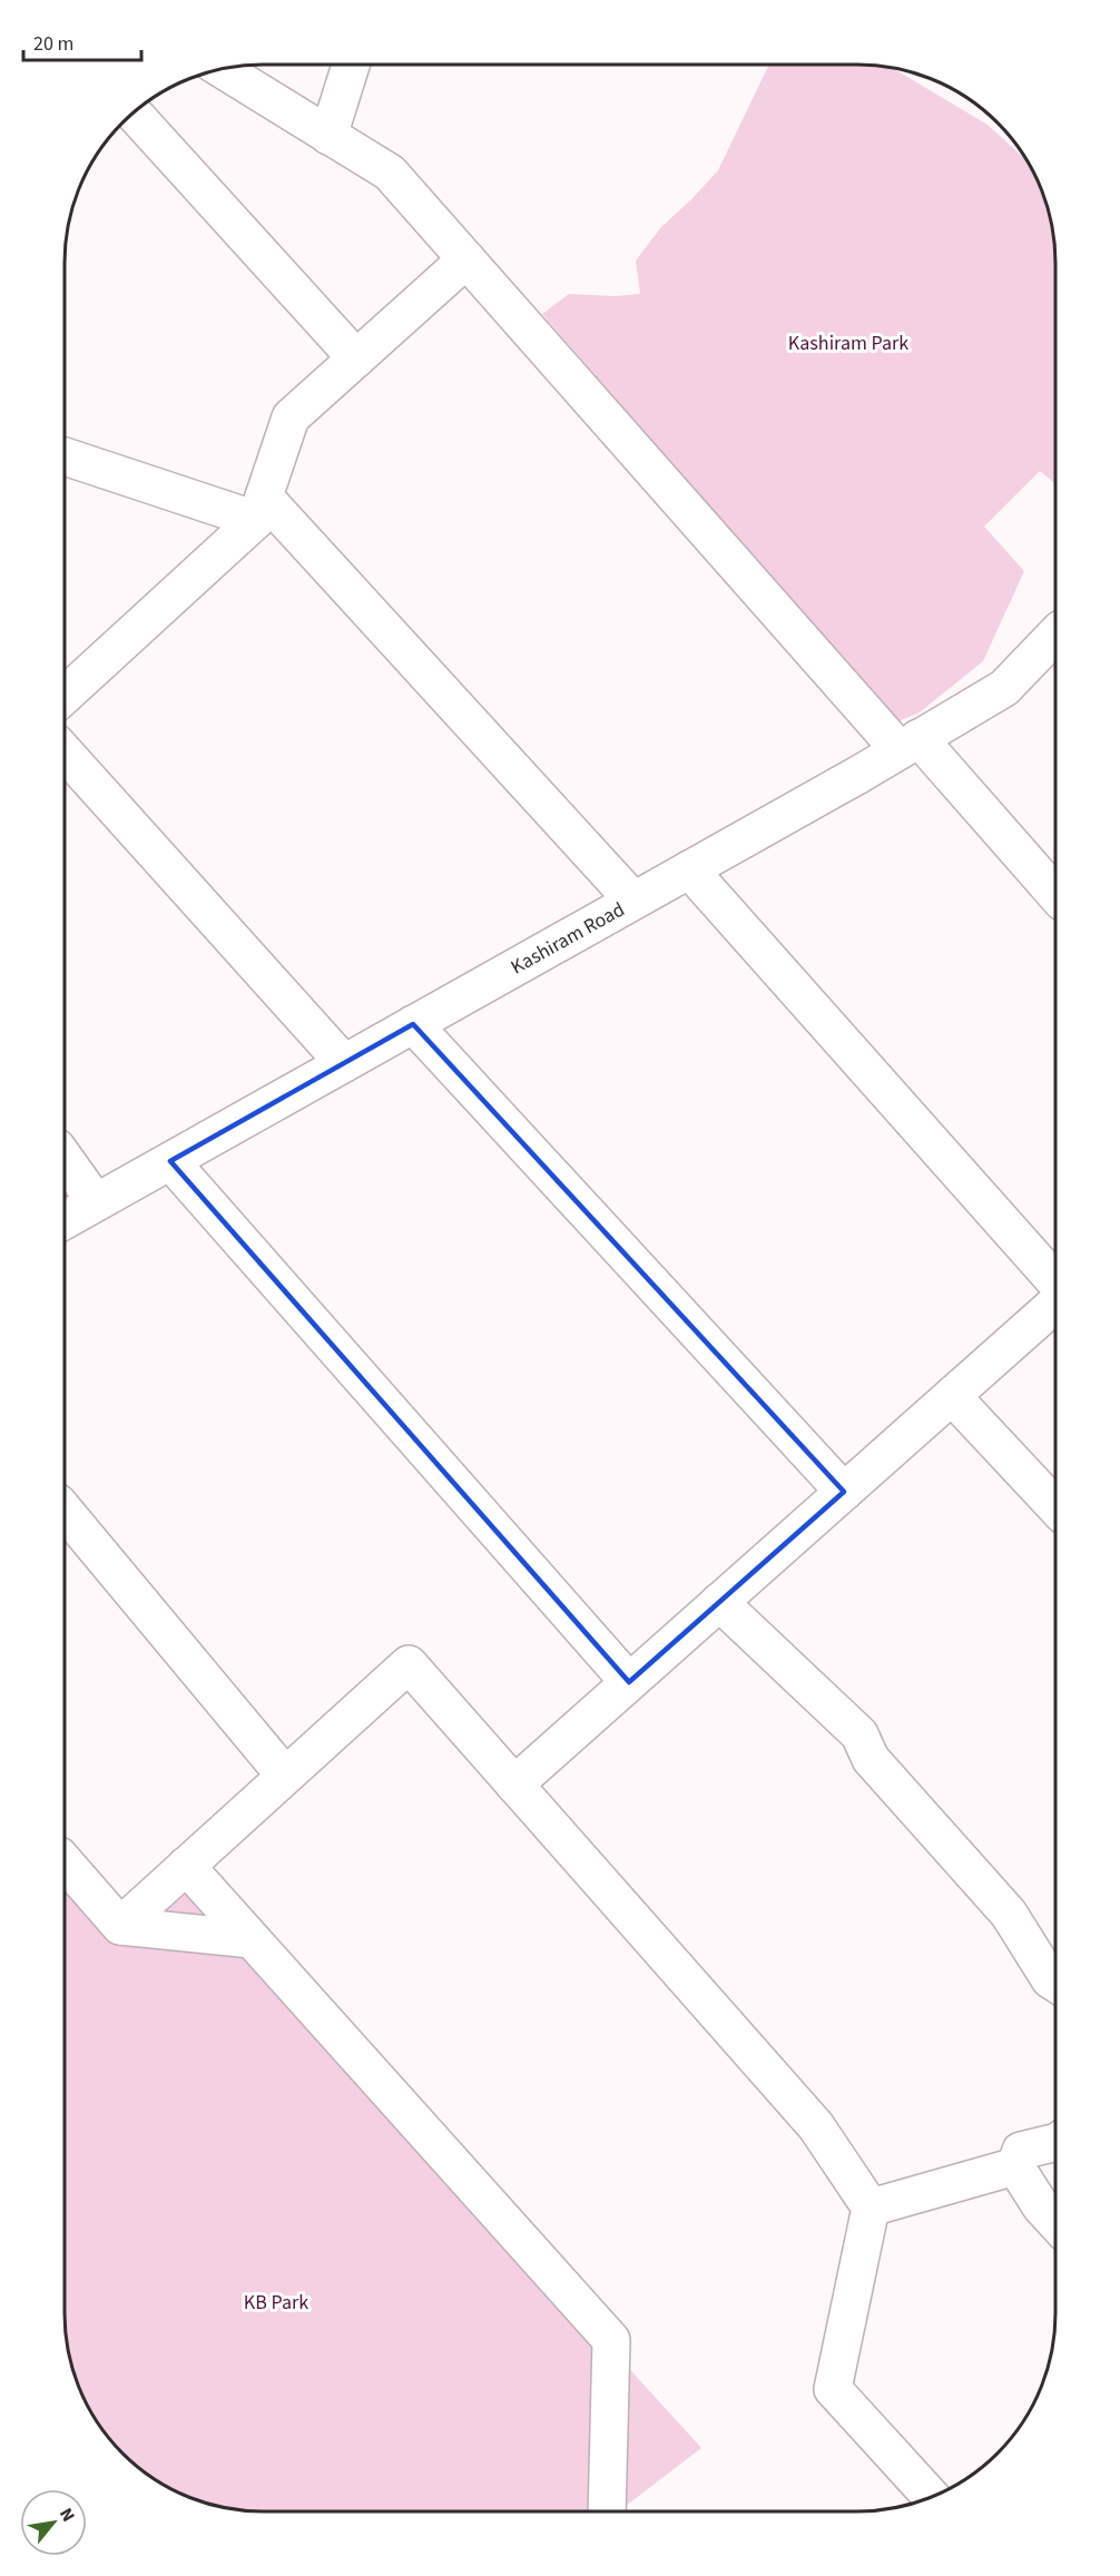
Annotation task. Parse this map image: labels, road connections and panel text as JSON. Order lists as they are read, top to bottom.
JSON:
{
  "streets": {
    "street": ["Kashiram Road"]
  },
  "parks": ["Kashiram Park", "KB Park"],
  "scale_bar": "20 m",
  "north": "top right"
}
